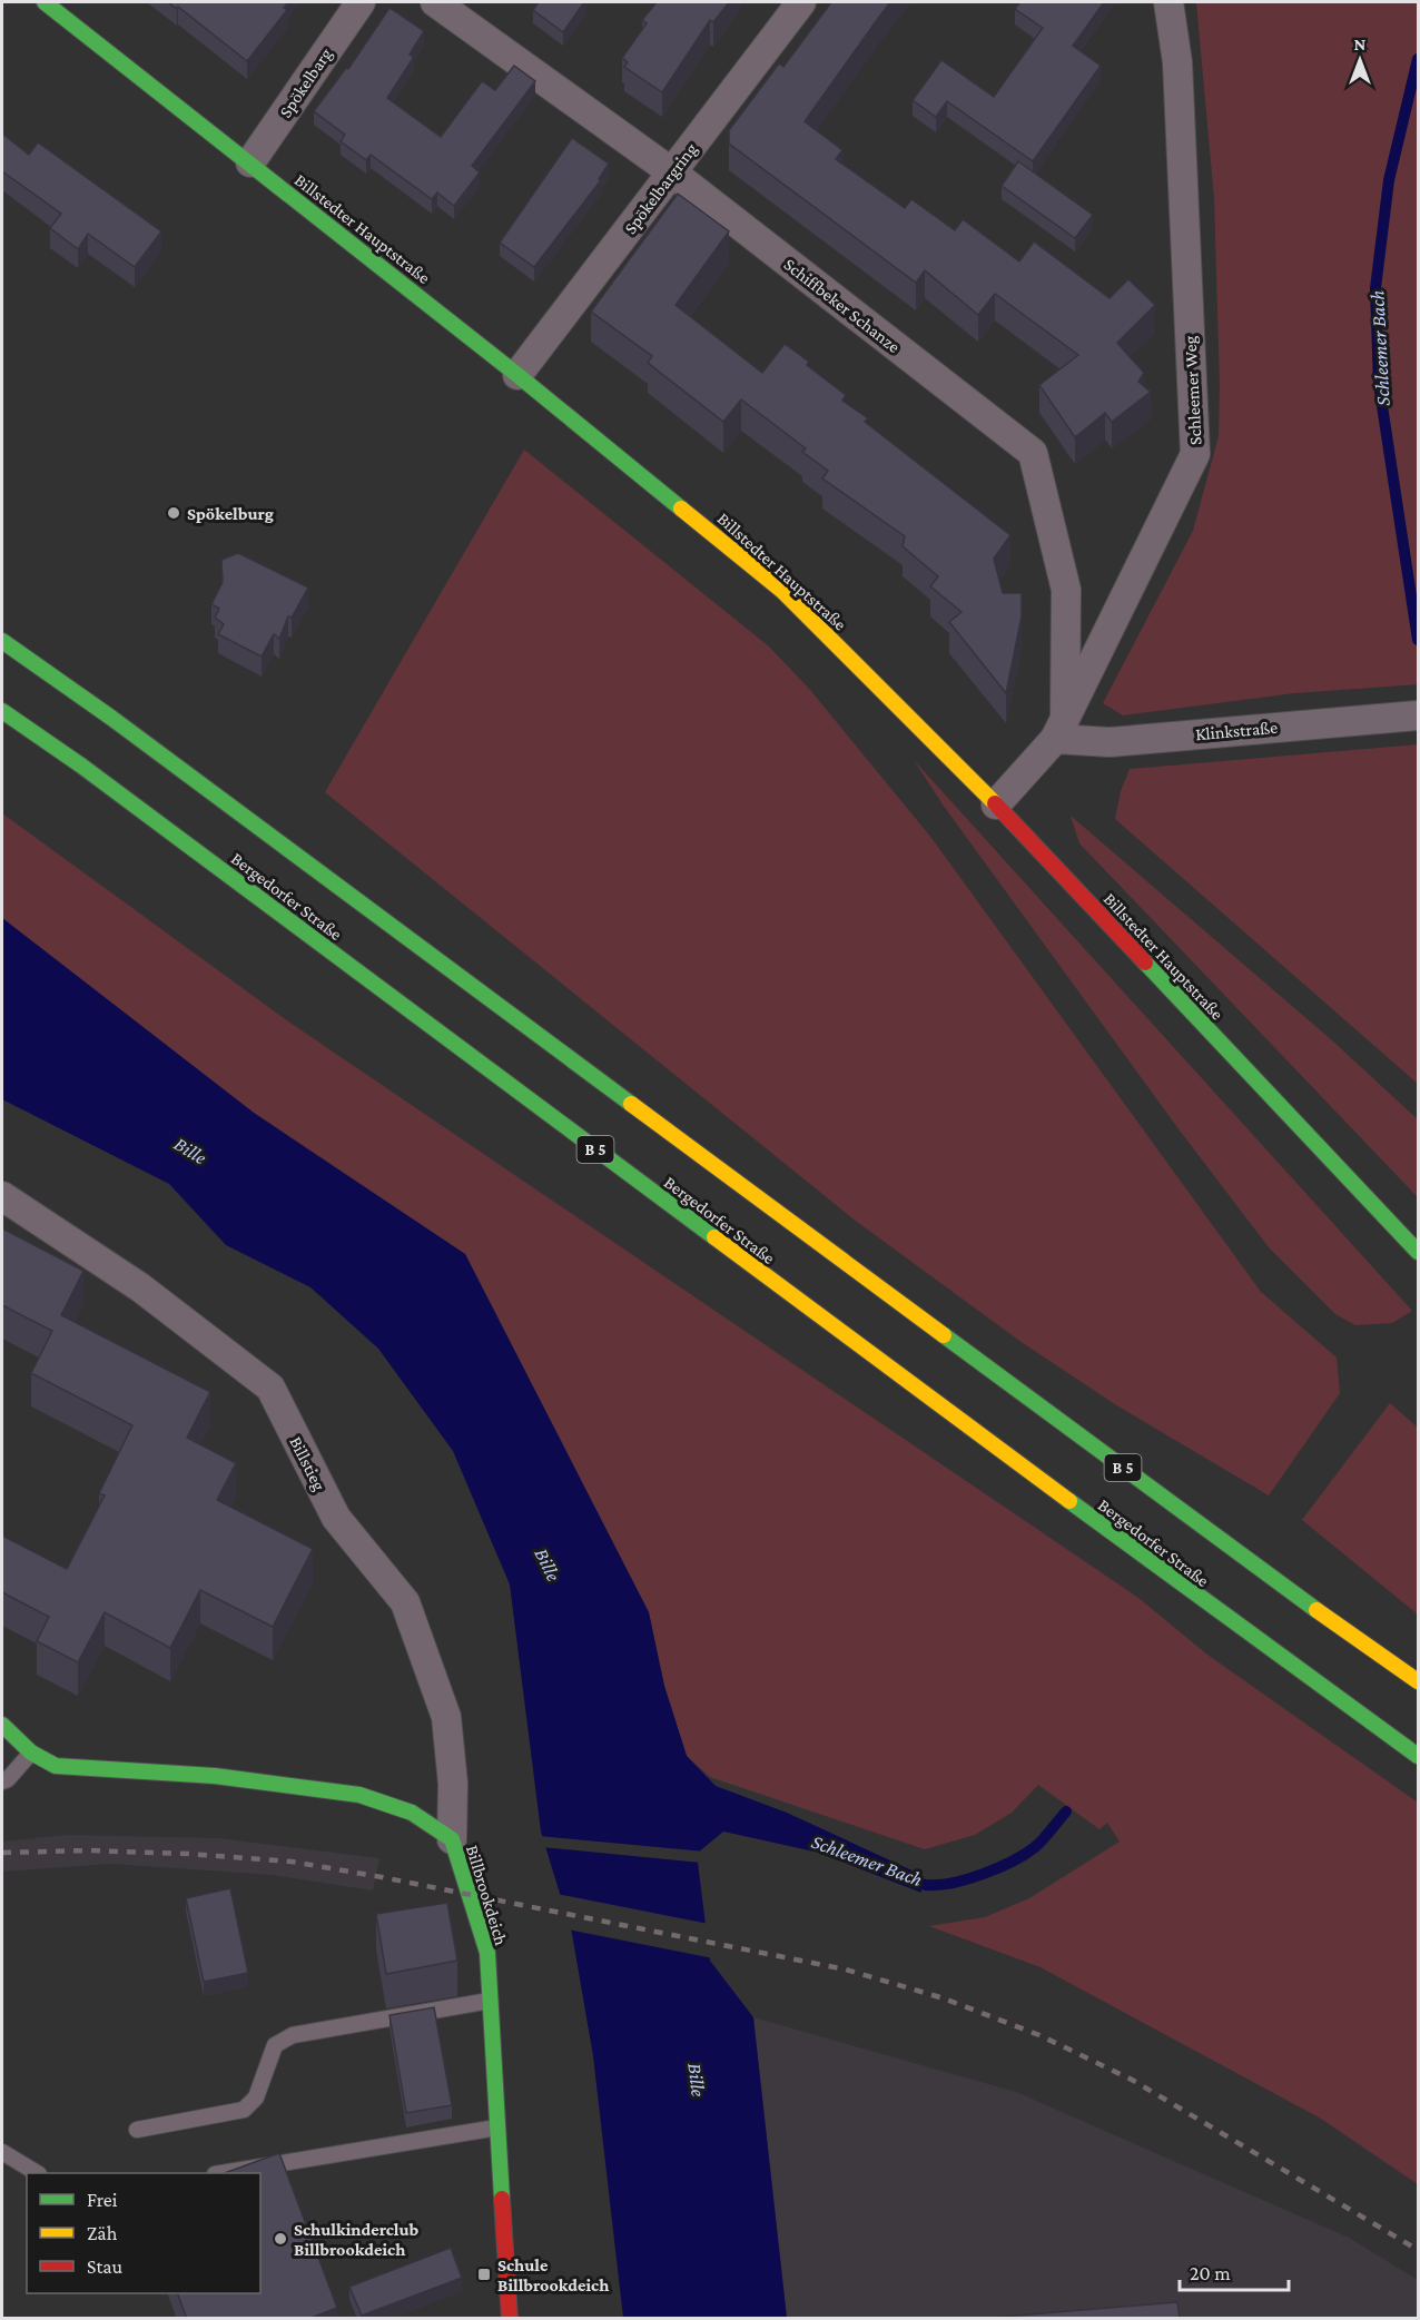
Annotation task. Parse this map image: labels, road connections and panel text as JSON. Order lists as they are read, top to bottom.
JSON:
{
  "streets": {
    "main road": [
      "Billstedter Hauptstraße",
      "Bergedorfer Straße",
      "B 5",
      "Billbrookdeich"
    ],
    "street": [
      "Spökelbarg",
      "Spökelbargring",
      "Schiffbeker Schanze",
      "Schleemer Weg",
      "Klinkstraße",
      "Billstieg"
    ]
  },
  "crossings": [
    ["Spökelbarg", "Billstedter Hauptstraße"],
    ["Spökelbargring", "Billstedter Hauptstraße"],
    ["Spökelbargring", "Schiffbeker Schanze"],
    ["Billstedter Hauptstraße", "Schleemer Weg"],
    ["Schiffbeker Schanze", "Schleemer Weg"],
    ["Schiffbeker Schanze", "Klinkstraße"],
    ["Schleemer Weg", "Klinkstraße"],
    ["Billstieg", "Billbrookdeich"]
  ],
  "water": ["Schleemer Bach", "Bille"],
  "places": {
    "other": ["Spökelburg", "Schulkinderclub Billbrookdeich"],
    "transit": ["Schule Billbrookdeich"]
  },
  "legend": ["Frei", "Zäh", "Stau"],
  "scale_bar": "20 m",
  "north": "top"
}
